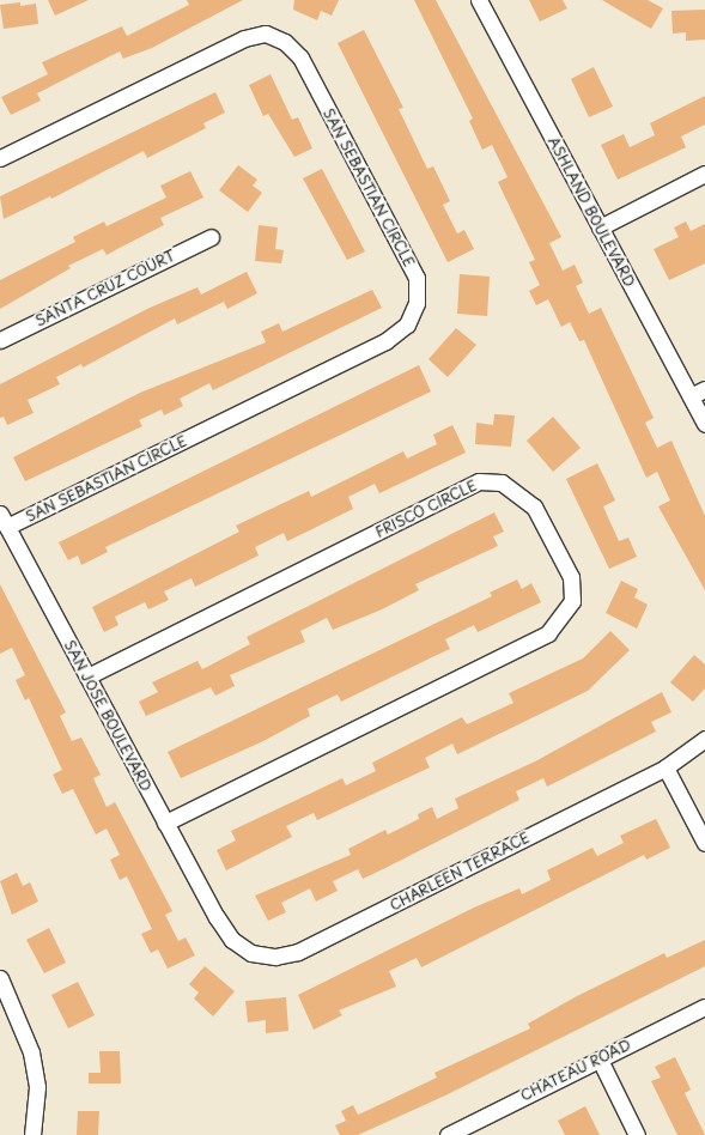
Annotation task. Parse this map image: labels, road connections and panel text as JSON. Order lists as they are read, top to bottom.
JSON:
{
  "streets": {
    "street": [
      "SAN SEBASTIAN CIRCLE",
      "ASHLAND BOULEVARD",
      "SANTA CRUZ COURT",
      "FRISCO CIRCLE",
      "SAN JOSE BOULEVARD",
      "CHARLEEN TERRACE",
      "CHATEAU ROAD"
    ]
  },
  "crossings": [
    ["SAN SEBASTIAN CIRCLE", "SAN JOSE BOULEVARD"],
    ["FRISCO CIRCLE", "SAN JOSE BOULEVARD"],
    ["SAN JOSE BOULEVARD", "CHARLEEN TERRACE"]
  ]
}
